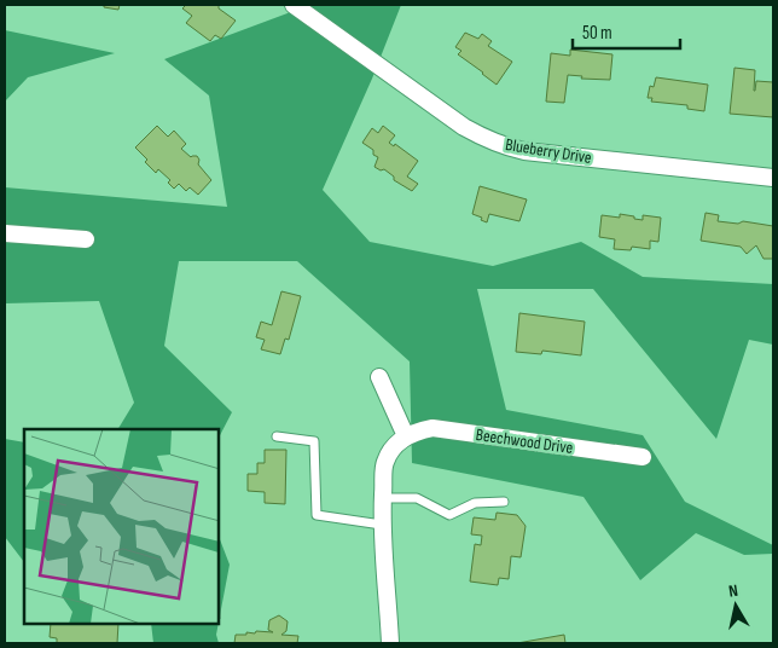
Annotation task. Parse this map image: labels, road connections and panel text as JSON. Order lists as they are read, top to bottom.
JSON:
{
  "streets": {
    "street": ["Blueberry Drive", "Beechwood Drive"]
  },
  "scale_bar": "50 m",
  "north": "top"
}
